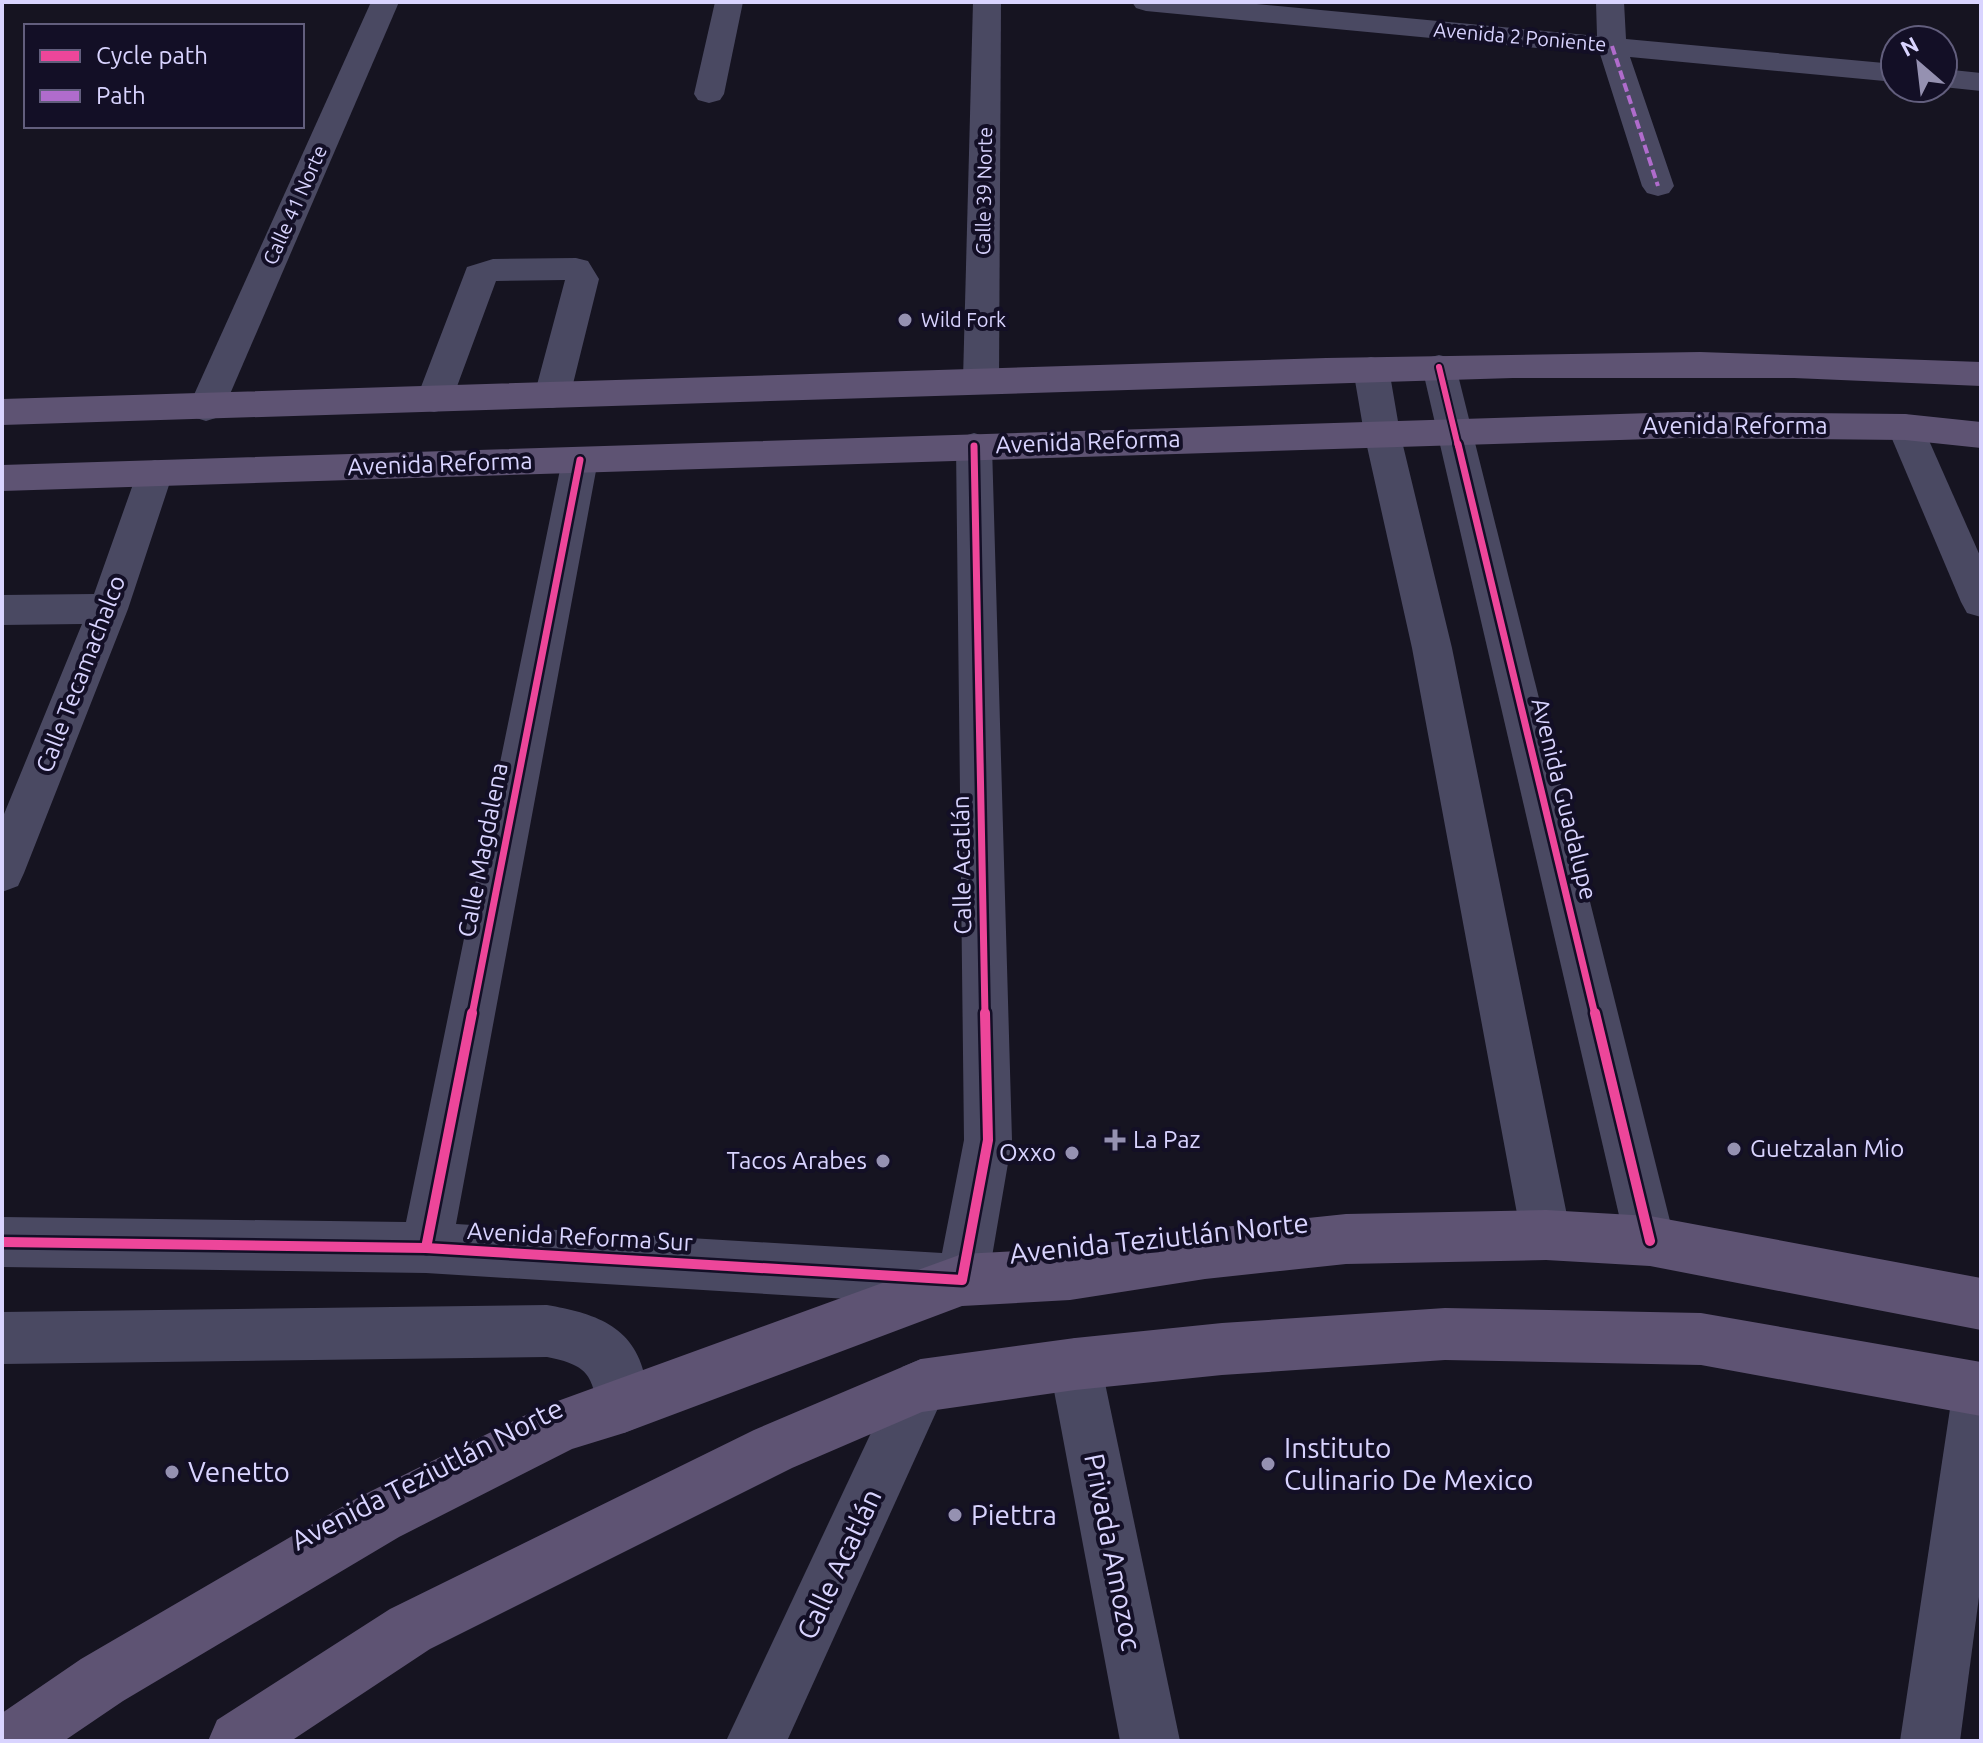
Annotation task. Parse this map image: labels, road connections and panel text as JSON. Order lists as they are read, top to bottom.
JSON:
{
  "streets": {
    "main road": ["Avenida Reforma", "Avenida Teziutlán Norte"],
    "street": [
      "Avenida 2 Poniente",
      "Calle 39 Norte",
      "Calle 41 Norte",
      "Calle Tecamachalco",
      "Avenida Guadalupe",
      "Calle Magdalena",
      "Calle Acatlán",
      "Avenida Reforma Sur",
      "Privada Amozoc"
    ]
  },
  "crossings": [
    ["Avenida Reforma", "Calle Tecamachalco"],
    ["Avenida Reforma", "Avenida Guadalupe"],
    ["Avenida Reforma", "Calle Magdalena"],
    ["Avenida Reforma", "Calle Acatlán"],
    ["Avenida Guadalupe", "Avenida Teziutlán Norte"],
    ["Calle Magdalena", "Avenida Reforma Sur"],
    ["Calle Acatlán", "Avenida Reforma Sur"],
    ["Calle Acatlán", "Avenida Teziutlán Norte"],
    ["Avenida Reforma Sur", "Avenida Teziutlán Norte"]
  ],
  "places": {
    "other": [
      "Wild Fork",
      "Guetzalan Mio",
      "Oxxo",
      "Tacos Arabes",
      "Instituto Culinario De Mexico",
      "Venetto",
      "Piettra"
    ],
    "health": ["La Paz"]
  },
  "legend": ["Cycle path", "Path"],
  "north": "top left"
}
